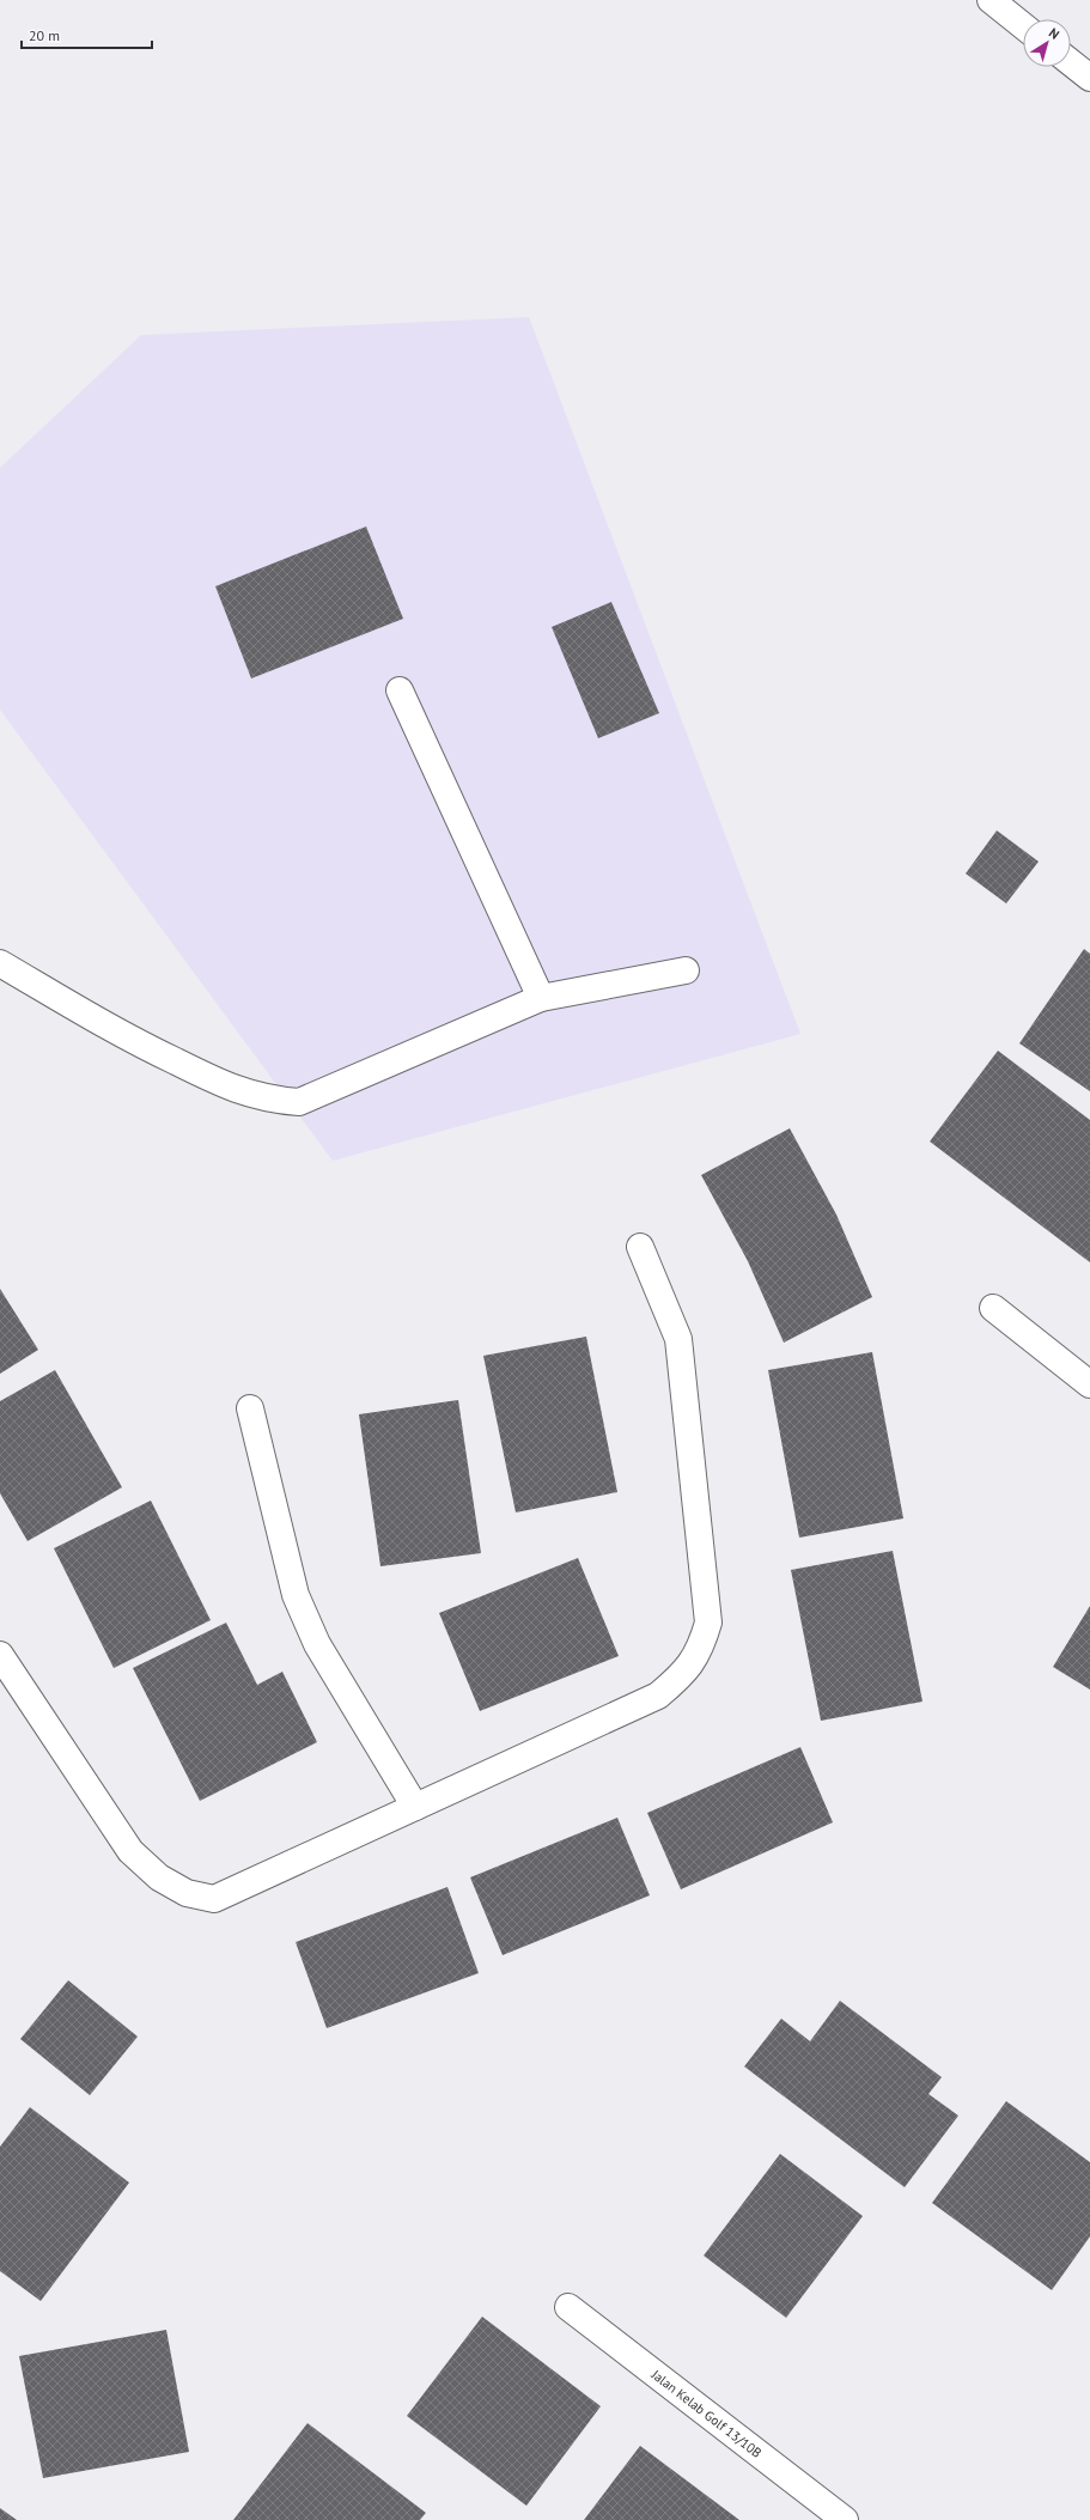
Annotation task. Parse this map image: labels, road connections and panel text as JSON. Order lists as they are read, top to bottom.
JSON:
{
  "streets": {
    "main road": ["Jalan Kelab Golf 13/10B"]
  },
  "scale_bar": "20 m",
  "north": "top right"
}
